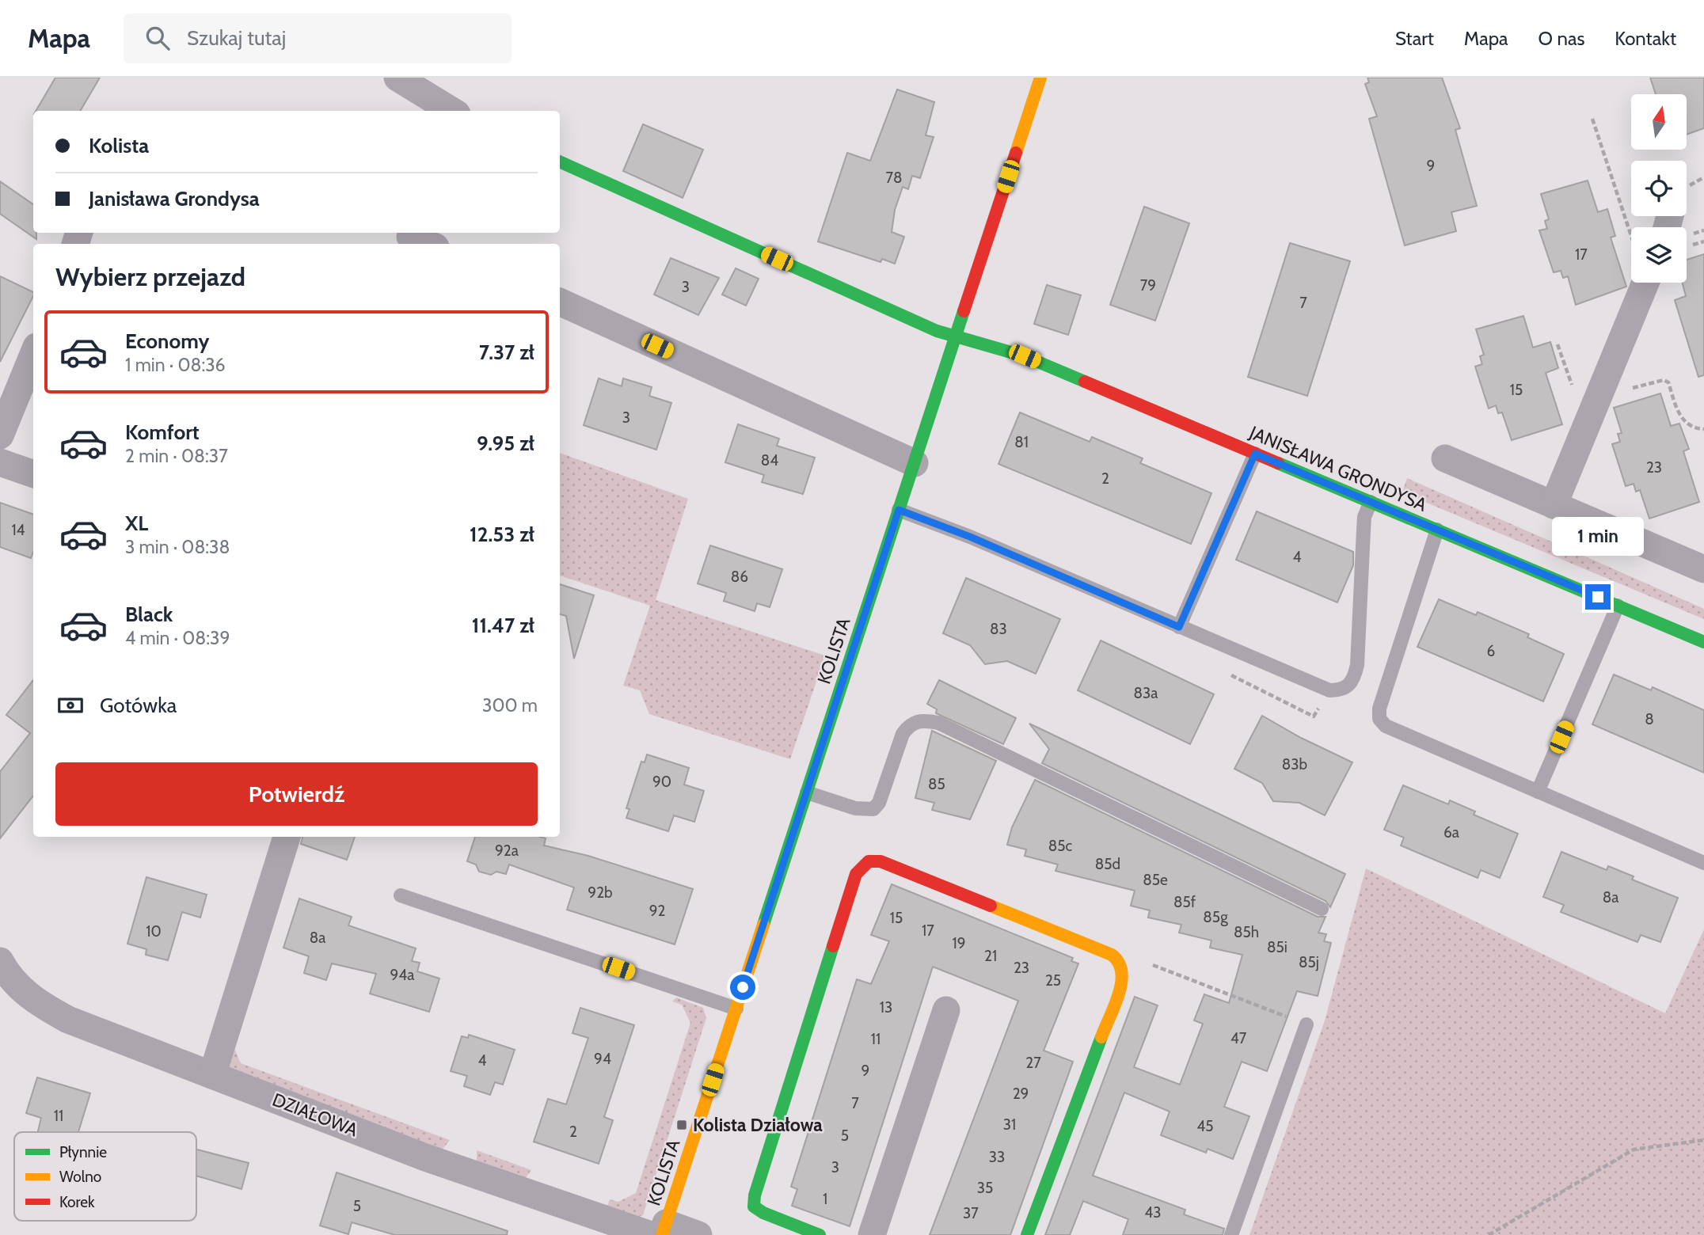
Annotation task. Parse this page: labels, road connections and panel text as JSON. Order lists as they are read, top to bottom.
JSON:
{
  "streets": {
    "street": ["JANISŁAWA GRONDYSA", "KOLISTA", "DZIAŁOWA"]
  },
  "crossings": [
    ["JANISŁAWA GRONDYSA", "KOLISTA"],
    ["KOLISTA", "DZIAŁOWA"]
  ],
  "places": {
    "transit": ["Kolista Działowa"]
  },
  "house_numbers": [
    "9",
    "78",
    "17",
    "79",
    "3",
    "7",
    "15",
    "3",
    "81",
    "84",
    "23",
    "2",
    "14",
    "4",
    "86",
    "83",
    "6",
    "83a",
    "8",
    "83b",
    "90",
    "85",
    "6a",
    "85c",
    "92a",
    "85d",
    "85e",
    "92b",
    "8a",
    "85f",
    "92",
    "85g",
    "15",
    "17",
    "10",
    "85h",
    "8a",
    "19",
    "85i",
    "21",
    "85j",
    "23",
    "94a",
    "25",
    "13",
    "47",
    "11",
    "94",
    "4",
    "27",
    "9",
    "29",
    "7",
    "11",
    "31",
    "45",
    "2",
    "5",
    "33",
    "3",
    "35",
    "1",
    "5",
    "43",
    "37"
  ],
  "legend": ["Płynnie", "Wolno", "Korek"],
  "north": "top",
  "page": {
    "header": "Mapa",
    "search": "Szukaj tutaj",
    "nav": [
      "Start",
      "Mapa",
      "O nas",
      "Kontakt"
    ],
    "banner": ["Kolista", "Janisława Grondysa"],
    "heading": "Wybierz przejazd",
    "list": [
      {
        "name": "Economy",
        "note": "1 min · 08:36",
        "value": "7.37 zł"
      },
      {
        "name": "Komfort",
        "note": "2 min · 08:37",
        "value": "9.95 zł"
      },
      {
        "name": "XL",
        "note": "3 min · 08:38",
        "value": "12.53 zł"
      },
      {
        "name": "Black",
        "note": "4 min · 08:39",
        "value": "11.47 zł"
      }
    ],
    "bubble": "1 min",
    "pay": ["Gotówka", "300 m"],
    "buttons": "Potwierdź"
  }
}
